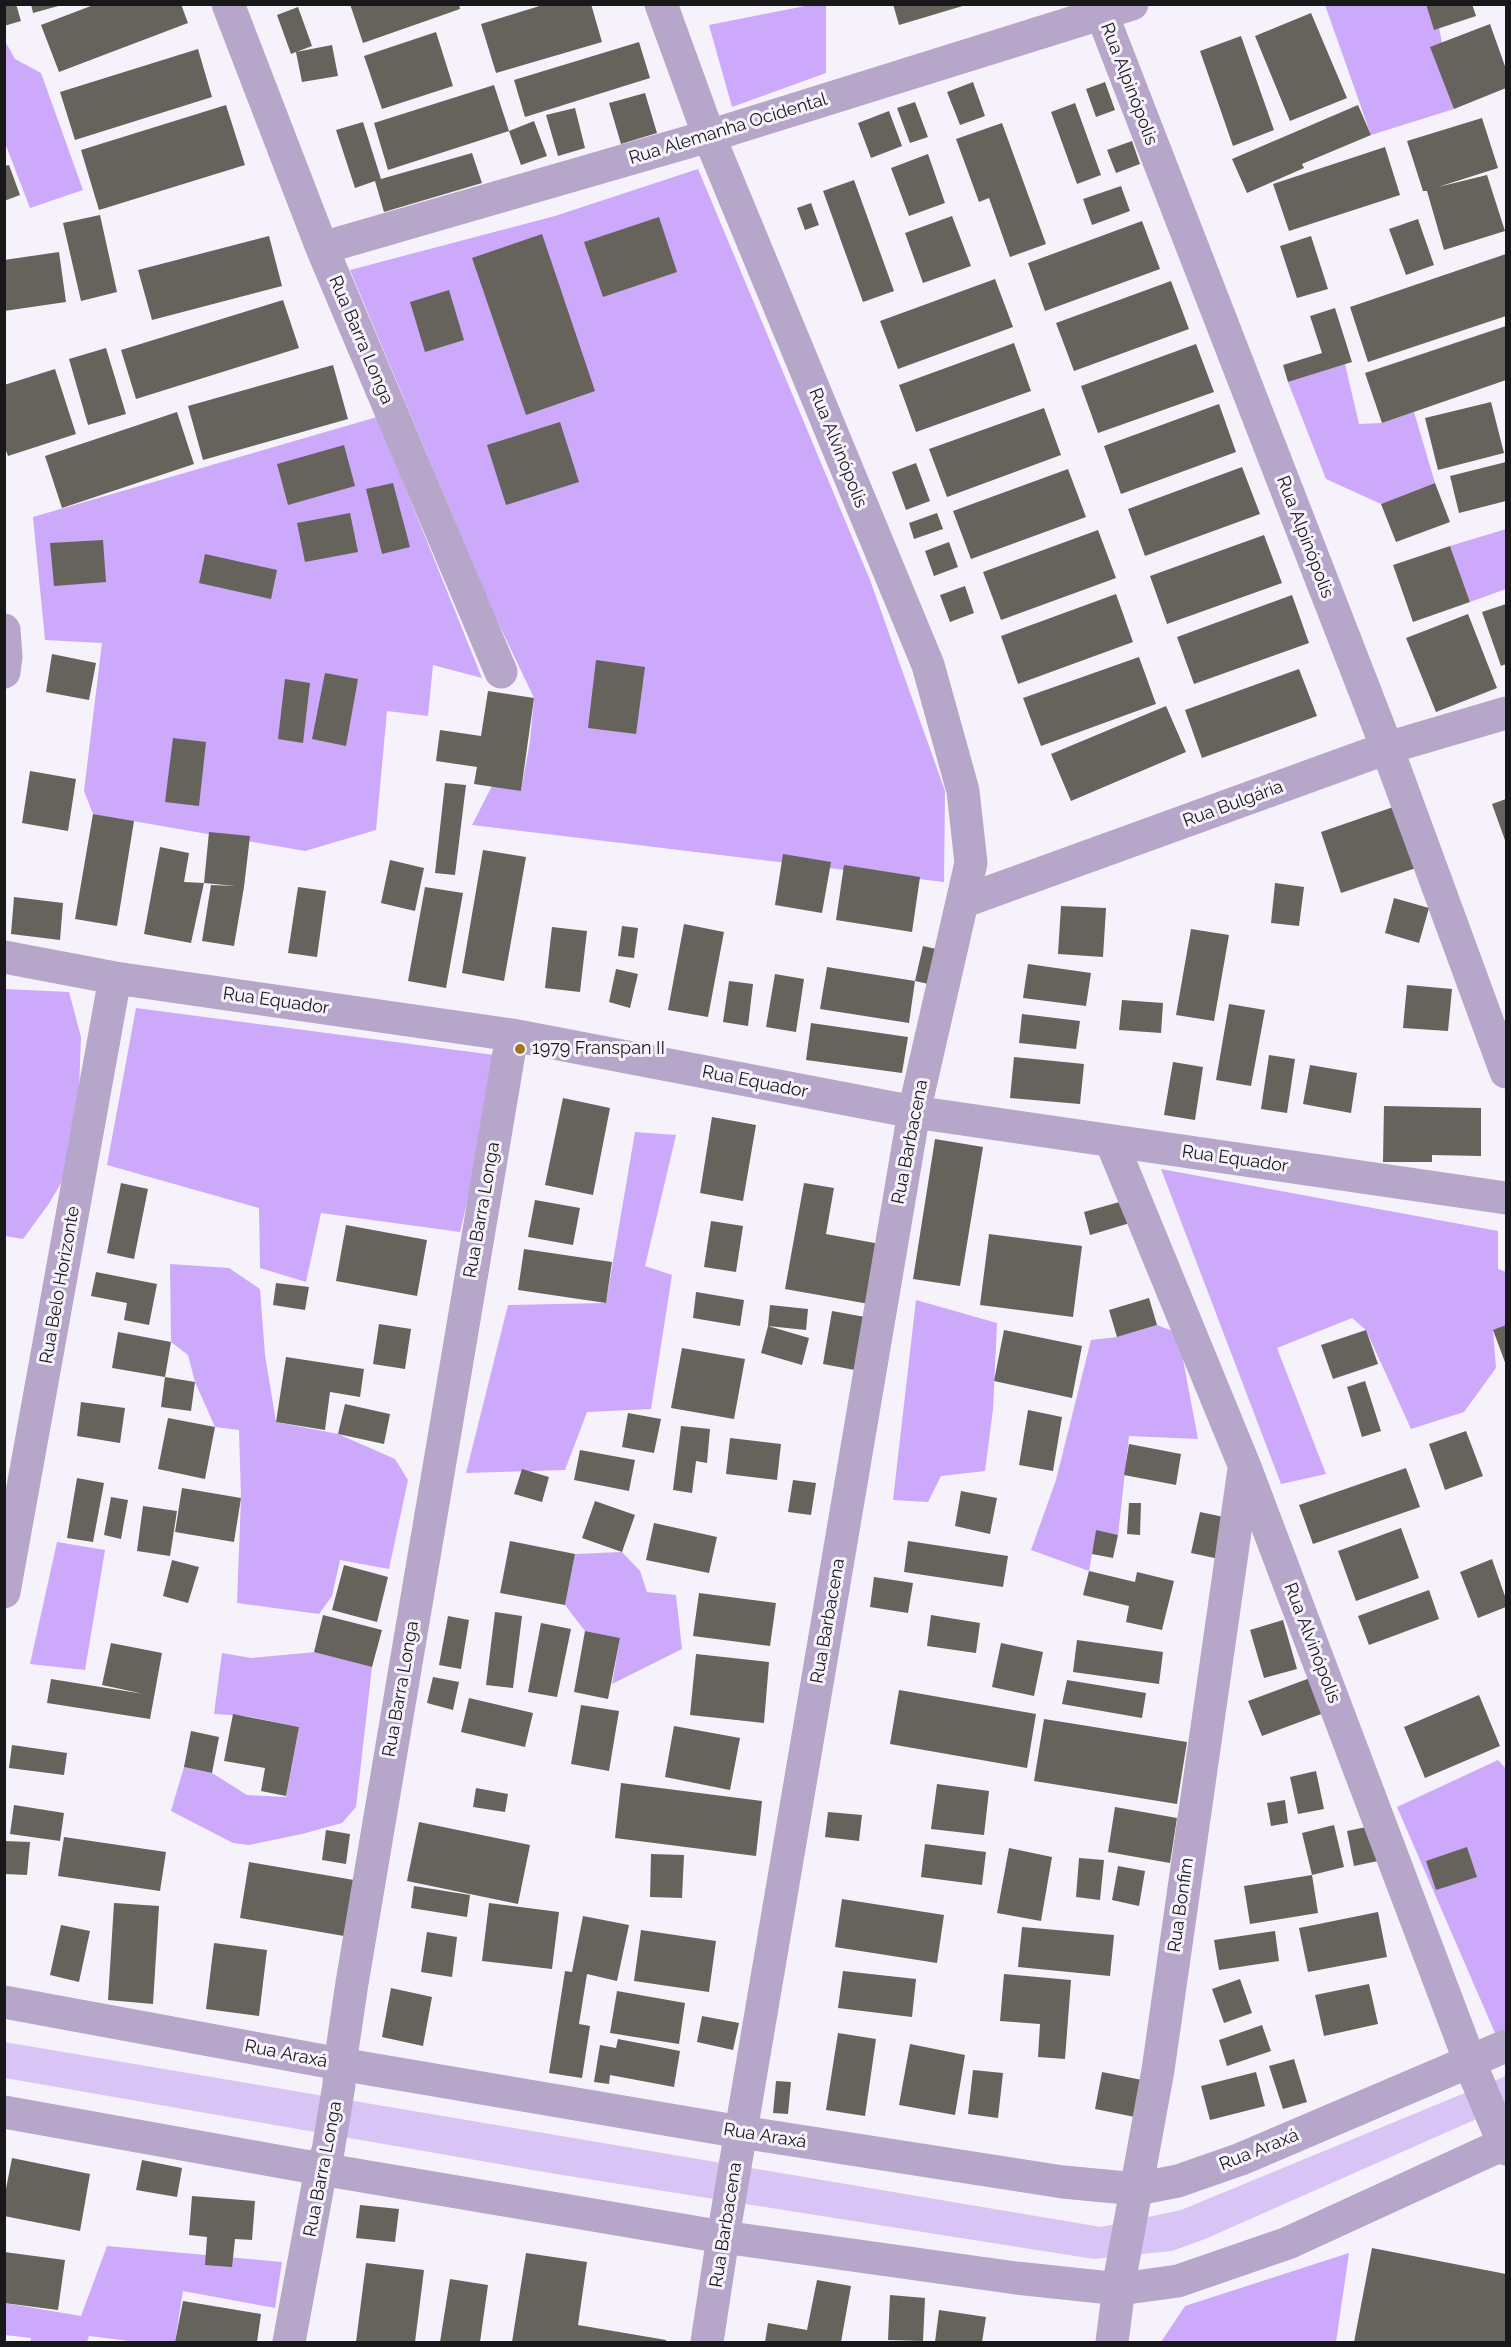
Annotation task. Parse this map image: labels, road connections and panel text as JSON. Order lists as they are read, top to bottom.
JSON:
{
  "streets": {
    "street": [
      "Rua Alpinópolis",
      "Rua Alemanha Ocidental",
      "Rua Barra Longa",
      "Rua Alvinópolis",
      "Rua Bulgária",
      "Rua Equador",
      "Rua Barbacena",
      "Rua Belo Horizonte",
      "Rua Bonfim",
      "Rua Araxá"
    ]
  },
  "crossings": [
    ["Rua Alpinópolis", "Rua Alemanha Ocidental"],
    ["Rua Alpinópolis", "Rua Bulgária"],
    ["Rua Alemanha Ocidental", "Rua Barra Longa"],
    ["Rua Alemanha Ocidental", "Rua Alvinópolis"],
    ["Rua Barra Longa", "Rua Equador"],
    ["Rua Barra Longa", "Rua Araxá"],
    ["Rua Alvinópolis", "Rua Bulgária"],
    ["Rua Alvinópolis", "Rua Equador"],
    ["Rua Alvinópolis", "Rua Barbacena"],
    ["Rua Alvinópolis", "Rua Bonfim"],
    ["Rua Alvinópolis", "Rua Araxá"],
    ["Rua Bulgária", "Rua Barbacena"],
    ["Rua Equador", "Rua Barbacena"],
    ["Rua Equador", "Rua Belo Horizonte"],
    ["Rua Barbacena", "Rua Araxá"],
    ["Rua Bonfim", "Rua Araxá"]
  ],
  "places": ["1979 Franspan II"]
}
